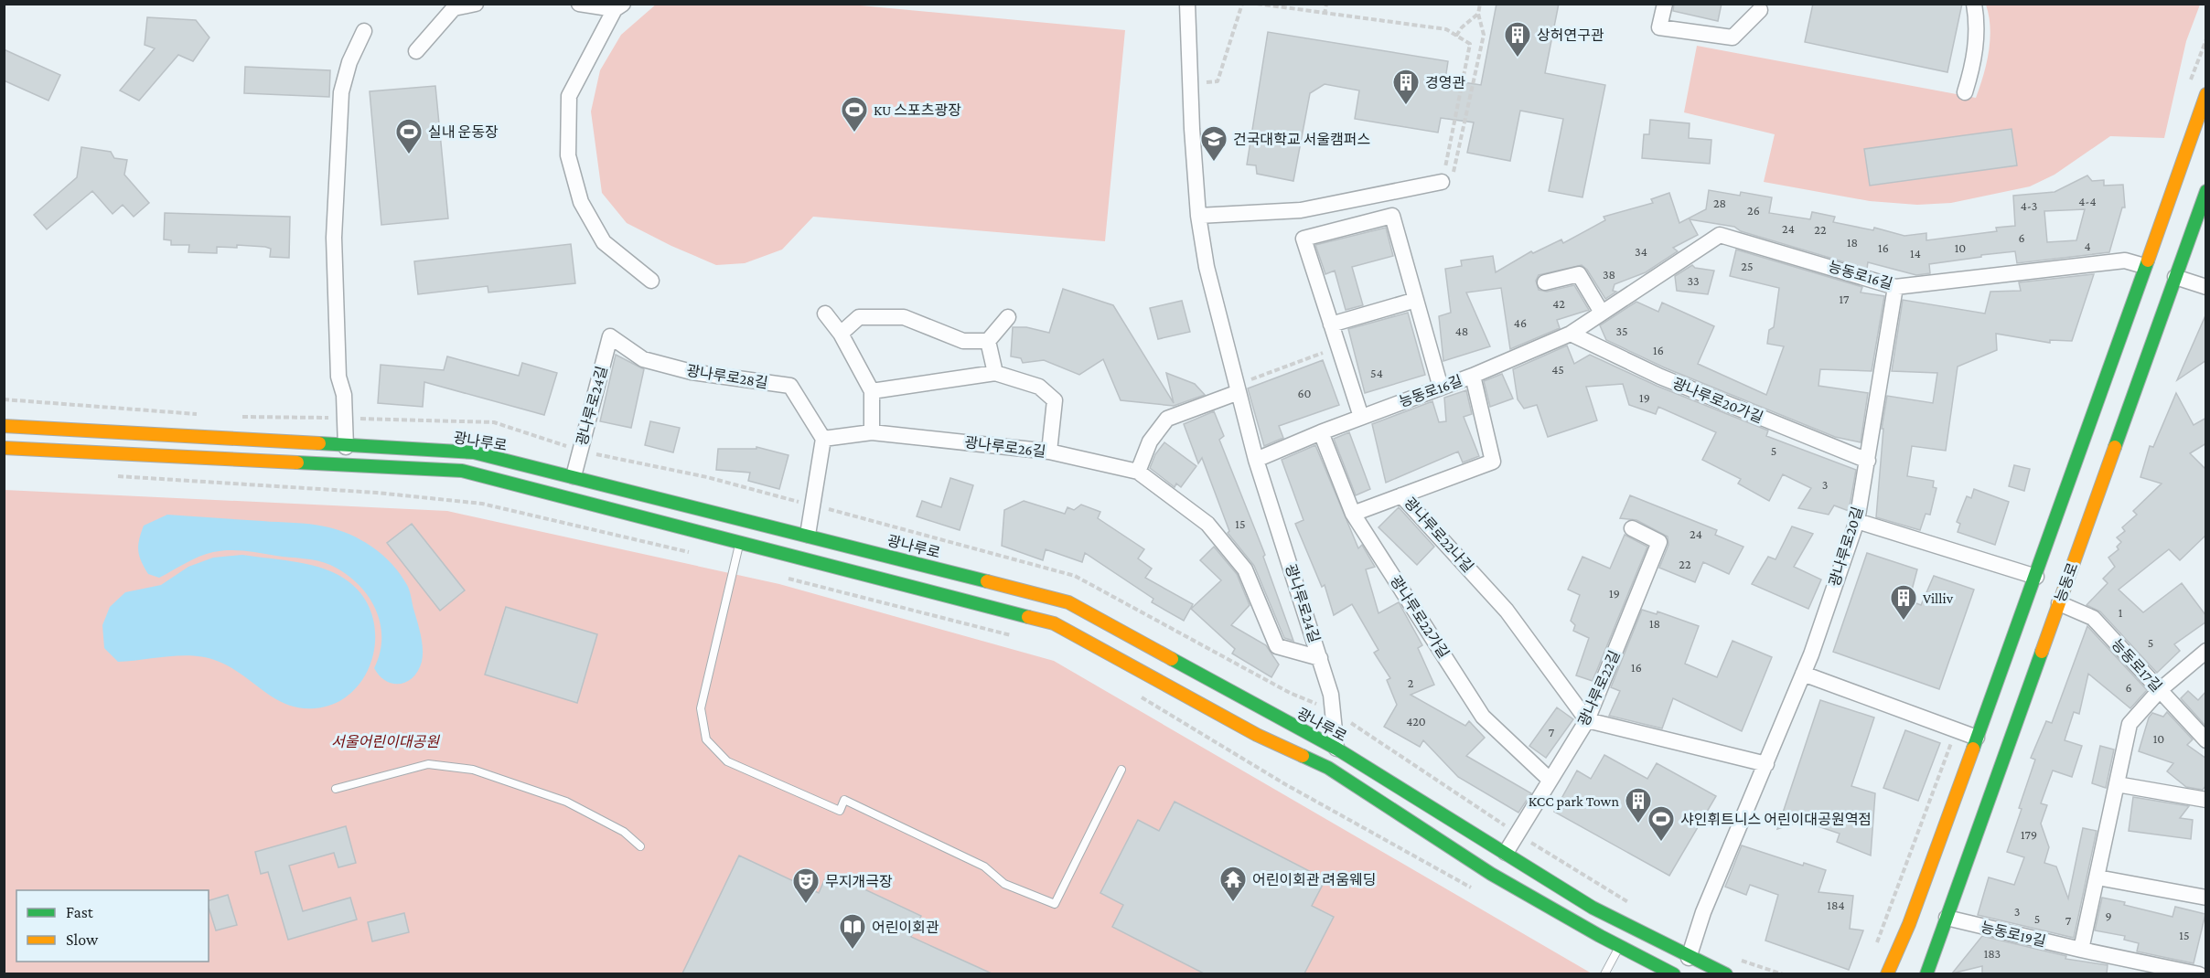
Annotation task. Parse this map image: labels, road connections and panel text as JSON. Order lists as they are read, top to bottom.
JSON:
{
  "streets": {
    "main road": ["광나루로", "능동로"],
    "street": [
      "능동로16길",
      "광나루로28길",
      "광나루로20가길",
      "광나루로24길",
      "광나루로26길",
      "광나루로22나길",
      "광나루로20길",
      "광나루로22가길",
      "능동로17길",
      "광나루로22길",
      "능동로19길"
    ]
  },
  "crossings": [
    ["능동로16길", "광나루로20가길"],
    ["능동로16길", "광나루로24길"],
    ["능동로16길", "광나루로22나길"],
    ["능동로16길", "광나루로20길"],
    ["능동로16길", "능동로"],
    ["능동로16길", "광나루로22가길"],
    ["광나루로28길", "광나루로24길"],
    ["광나루로28길", "광나루로26길"],
    ["광나루로20가길", "광나루로20길"],
    ["광나루로24길", "광나루로"],
    ["광나루로", "광나루로20길"],
    ["광나루로", "광나루로22길"],
    ["광나루로22나길", "광나루로22길"],
    ["광나루로20길", "능동로"],
    ["능동로", "능동로17길"],
    ["능동로", "능동로19길"],
    ["광나루로22가길", "광나루로22길"]
  ],
  "parks": ["서울어린이대공원"],
  "places": {
    "building": [
      "상허연구관",
      "경영관",
      "Villiv",
      "KCC park Town"
    ],
    "sports": ["KU 스포츠광장", "실내 운동장", "샤인휘트니스 어린이대공원역점"],
    "school or university": ["건국대학교 서울캠퍼스"],
    "temple": ["어린이회관 려움웨딩"],
    "theatre": ["무지개극장"],
    "library": ["어린이회관"]
  },
  "house_numbers": [
    "4-4",
    "28",
    "4-3",
    "26",
    "24",
    "22",
    "6",
    "18",
    "4",
    "16",
    "10",
    "34",
    "14",
    "25",
    "38",
    "33",
    "17",
    "42",
    "46",
    "48",
    "35",
    "16",
    "45",
    "54",
    "60",
    "19",
    "5",
    "3",
    "15",
    "24",
    "22",
    "19",
    "1",
    "18",
    "5",
    "16",
    "2",
    "6",
    "420",
    "7",
    "10",
    "179",
    "184",
    "3",
    "9",
    "5",
    "7",
    "15",
    "183"
  ],
  "legend": ["Fast", "Slow"]
}
